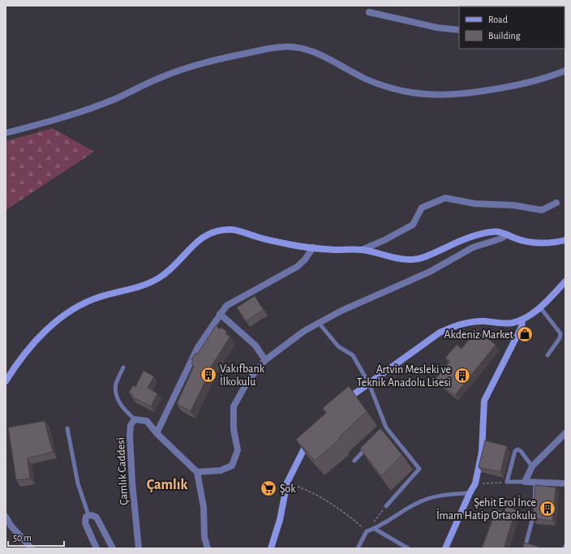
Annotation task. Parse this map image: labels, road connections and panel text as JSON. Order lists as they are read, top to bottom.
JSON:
{
  "streets": {
    "street": ["Çamlık Caddesi"]
  },
  "districts": ["Çamlık"],
  "places": {
    "shop": ["Akdeniz Market"],
    "building": ["Vakıfbank İlkokulu", "Artvin Mesleki ve Teknik Anadolu Lisesi", "Şehit Erol İnce İmam Hatip Ortaokulu"],
    "supermarket": ["Şok"]
  },
  "legend": ["Road", "Building"],
  "scale_bar": "50 m"
}
